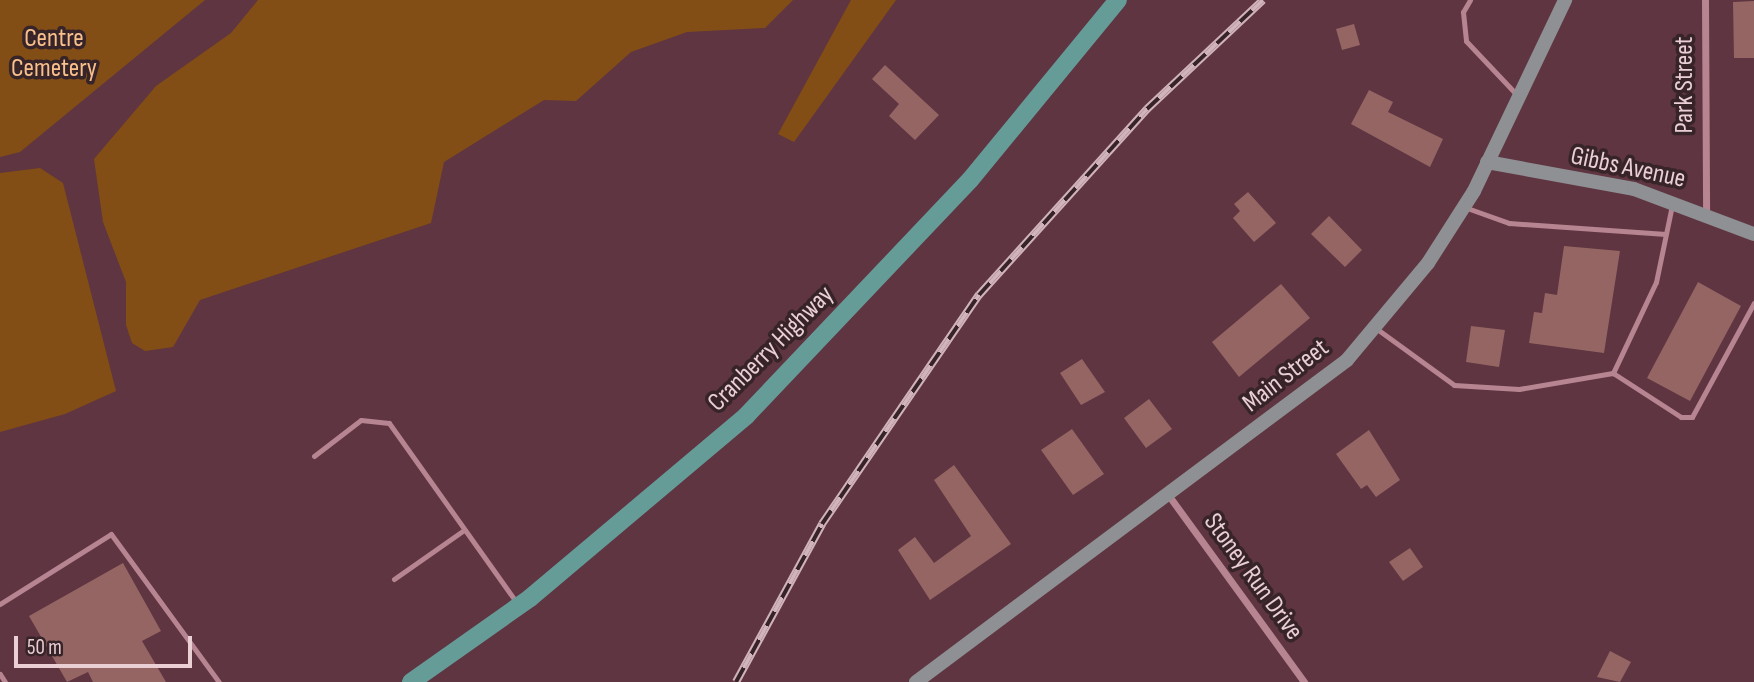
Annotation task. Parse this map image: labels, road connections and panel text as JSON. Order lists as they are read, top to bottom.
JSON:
{
  "streets": {
    "main road": ["Gibbs Avenue", "Cranberry Highway", "Main Street"],
    "street": ["Park Street", "Stoney Run Drive"]
  },
  "crossings": [
    ["Park Street", "Gibbs Avenue"],
    ["Gibbs Avenue", "Main Street"],
    ["Main Street", "Stoney Run Drive"]
  ],
  "parks": ["Centre Cemetery"],
  "scale_bar": "50 m"
}
